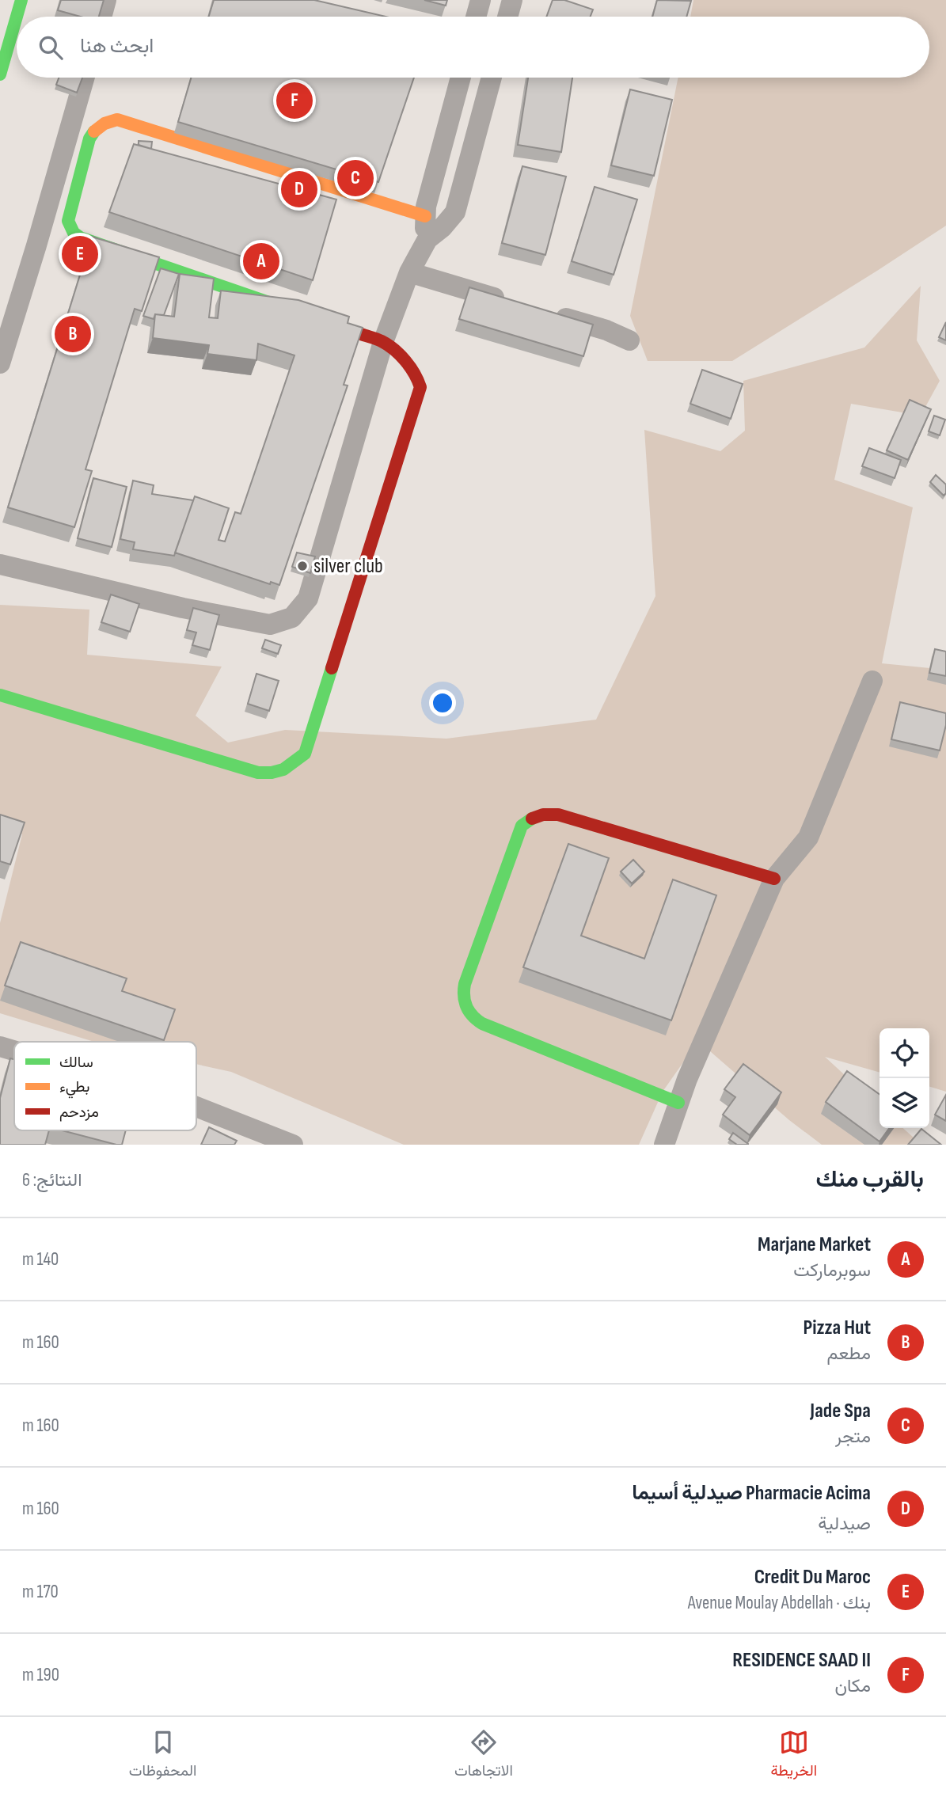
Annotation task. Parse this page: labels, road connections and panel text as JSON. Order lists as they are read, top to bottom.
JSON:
{
  "places": ["silver club"],
  "legend": ["سالك", "بطيء", "مزدحم"],
  "page": {
    "search": "ابحث هنا",
    "pins": [
      "F",
      "C",
      "D",
      "E",
      "A",
      "B"
    ],
    "heading": ["بالقرب منك", "النتائج: 6"],
    "list": [
      {
        "mark": "A",
        "name": "Marjane Market",
        "note": "سوبرماركت",
        "value": "140 m"
      },
      {
        "mark": "B",
        "name": "Pizza Hut",
        "note": "مطعم",
        "value": "160 m"
      },
      {
        "mark": "C",
        "name": "Jade Spa",
        "note": "متجر",
        "value": "160 m"
      },
      {
        "mark": "D",
        "name": "Pharmacie Acima صيدلية أسيما",
        "note": "صيدلية",
        "value": "160 m"
      },
      {
        "mark": "E",
        "name": "Credit Du Maroc",
        "note": "بنك · Avenue Moulay Abdellah",
        "value": "170 m"
      },
      {
        "mark": "F",
        "name": "RESIDENCE SAAD II",
        "note": "مكان",
        "value": "190 m"
      }
    ],
    "nav": ["الخريطة", "الاتجاهات", "المحفوظات"]
  }
}
